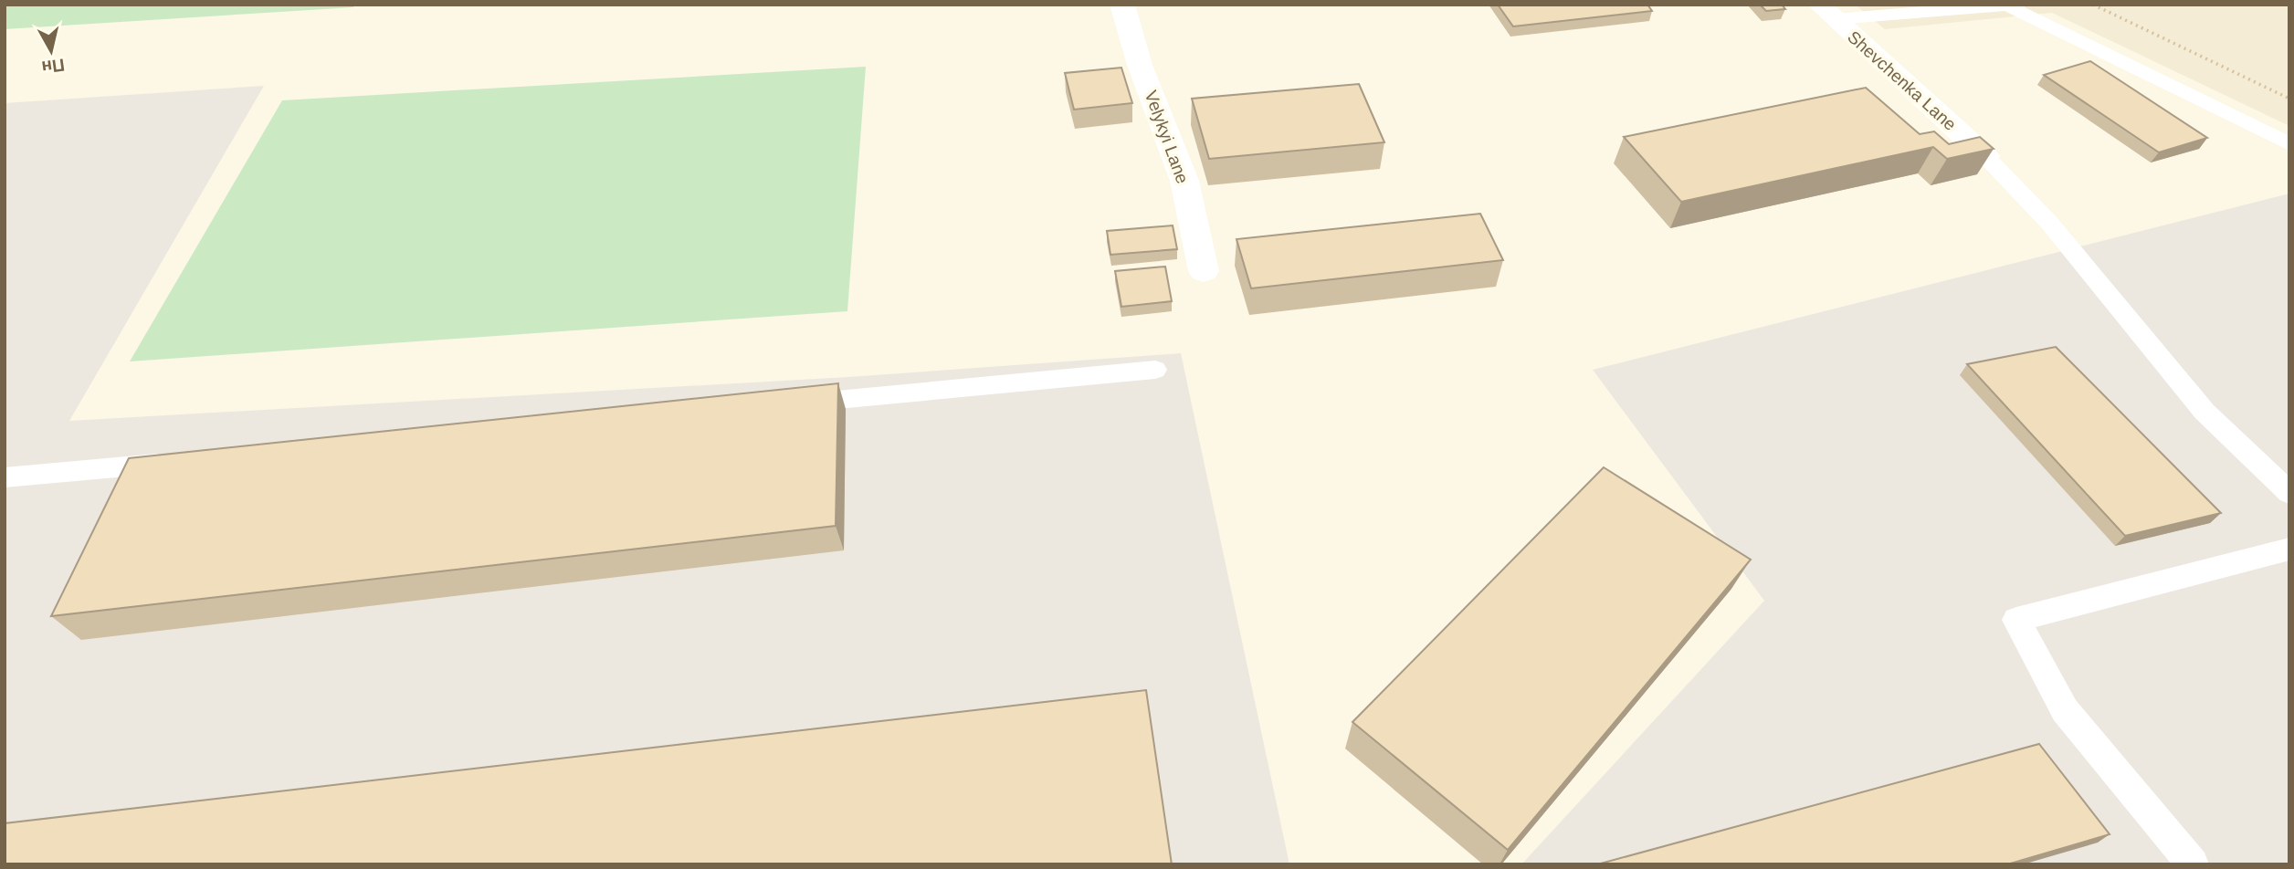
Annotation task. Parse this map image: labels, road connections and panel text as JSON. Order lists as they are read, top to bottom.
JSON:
{
  "streets": {
    "street": ["Shevchenka Lane", "Velykyi Lane"]
  },
  "north": "bottom"
}
